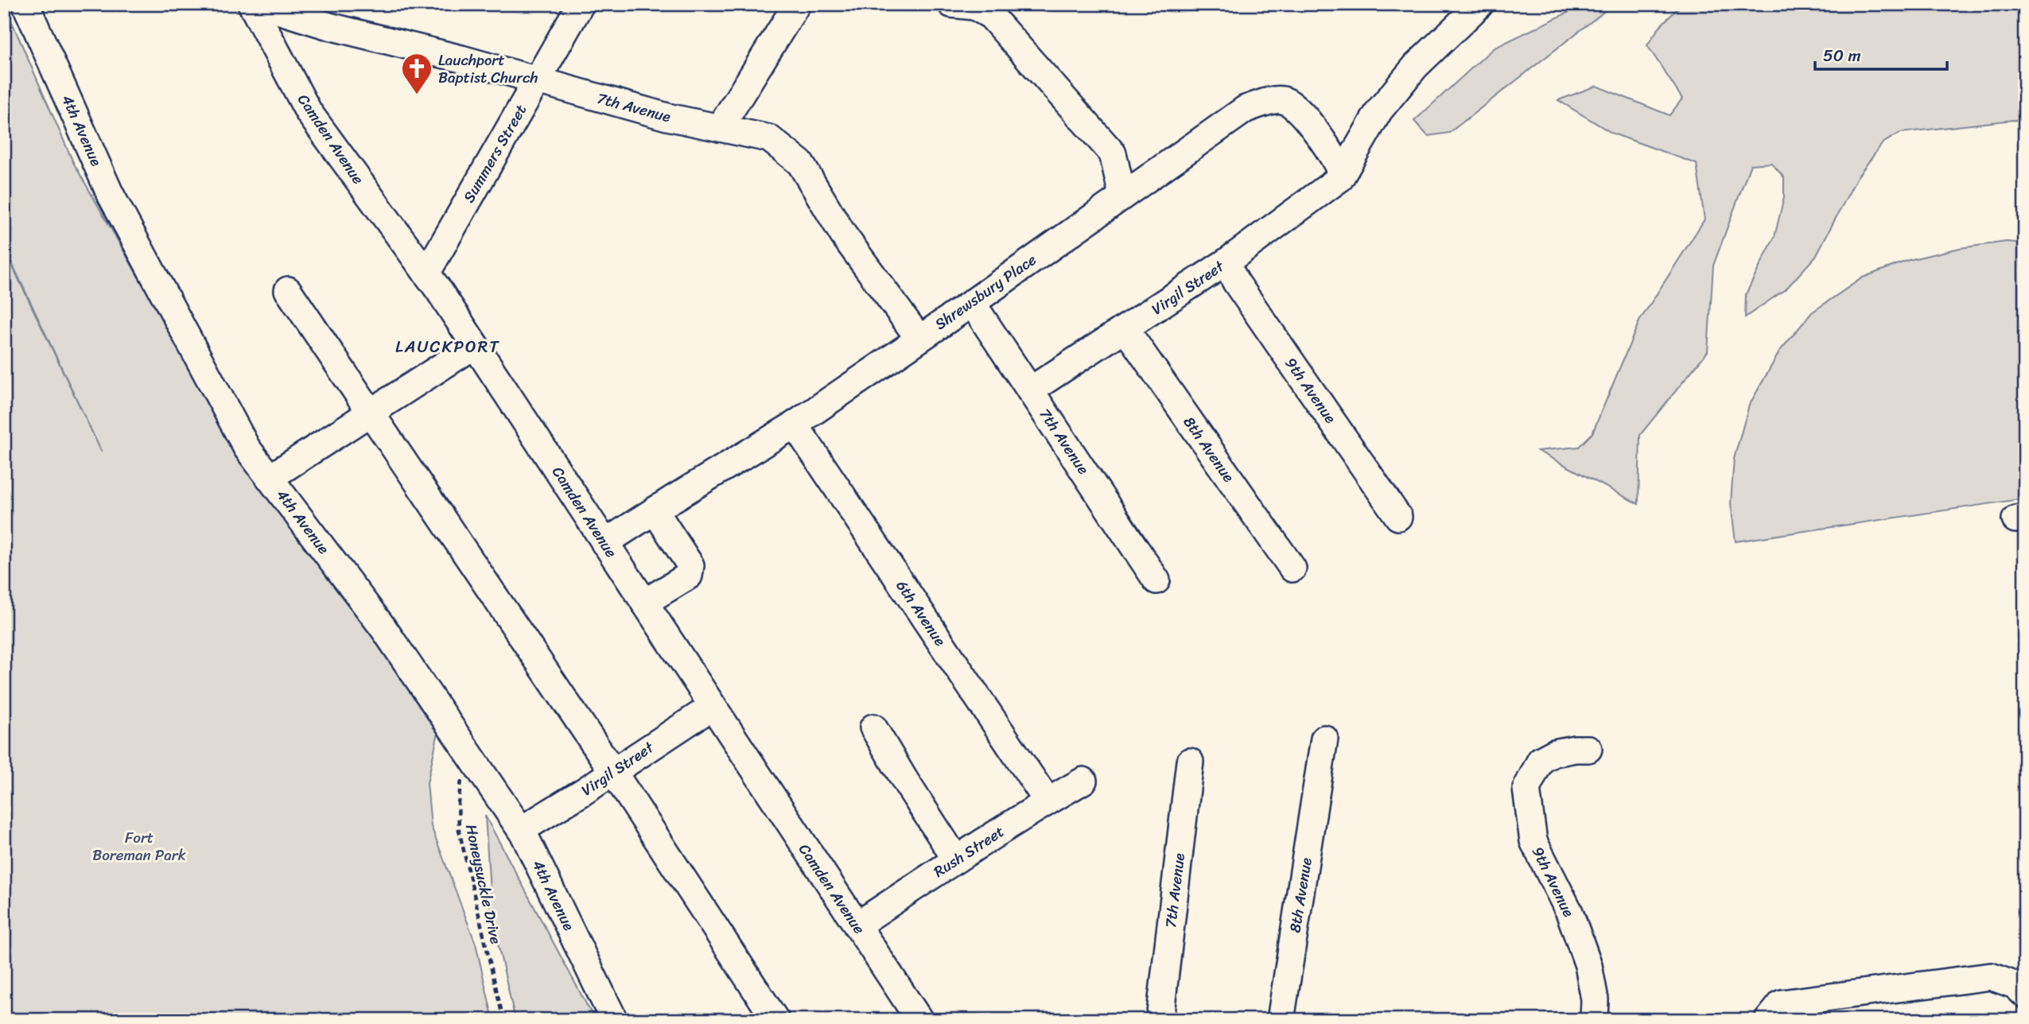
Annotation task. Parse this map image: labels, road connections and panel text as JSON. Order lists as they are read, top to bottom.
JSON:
{
  "streets": {
    "street": [
      "7th Avenue",
      "4th Avenue",
      "Camden Avenue",
      "Summers Street",
      "Virgil Street",
      "Shrewsbury Place",
      "9th Avenue",
      "8th Avenue",
      "6th Avenue",
      "Rush Street"
    ],
    "path": ["Honeysuckle Drive"]
  },
  "crossings": [
    ["7th Avenue", "Summers Street"],
    ["7th Avenue", "Virgil Street"],
    ["7th Avenue", "Shrewsbury Place"],
    ["4th Avenue", "Virgil Street"],
    ["4th Avenue", "Honeysuckle Drive"],
    ["Camden Avenue", "Summers Street"],
    ["Camden Avenue", "Virgil Street"],
    ["Camden Avenue", "Shrewsbury Place"],
    ["Camden Avenue", "Rush Street"],
    ["Virgil Street", "Shrewsbury Place"],
    ["Virgil Street", "9th Avenue"],
    ["Virgil Street", "8th Avenue"],
    ["Shrewsbury Place", "6th Avenue"],
    ["6th Avenue", "Rush Street"]
  ],
  "districts": ["LAUCKPORT"],
  "parks": ["Fort Boreman Park"],
  "places": {
    "church": ["Lauchport Baptist Church"]
  },
  "scale_bar": "50 m"
}
